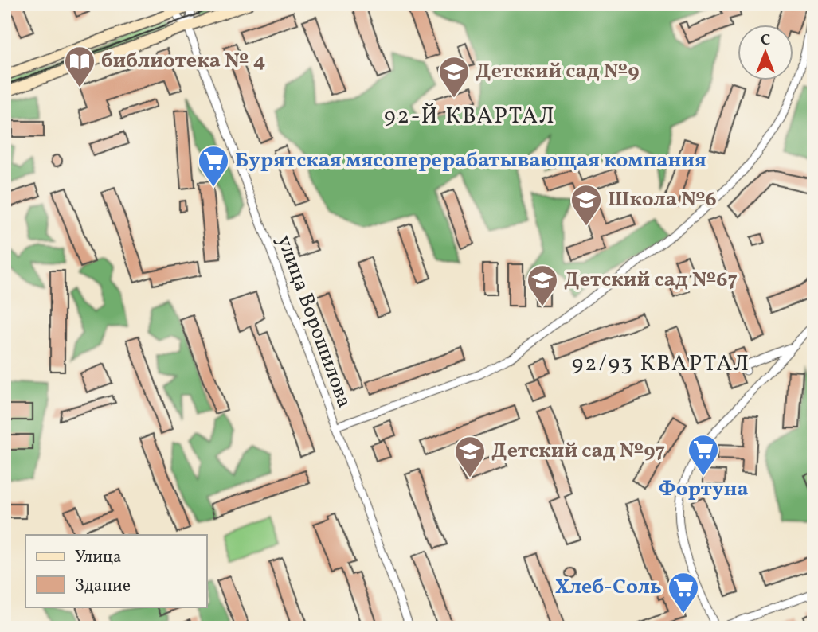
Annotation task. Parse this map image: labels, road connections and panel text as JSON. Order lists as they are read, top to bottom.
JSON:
{
  "streets": {
    "street": ["улица Ворошилова"]
  },
  "districts": ["92-Й КВАРТАЛ", "92/93 КВАРТАЛ"],
  "places": {
    "library": ["библиотека № 4"],
    "school or university": [
      "Детский сад №9",
      "Школа №6",
      "Детский сад №67",
      "Детский сад №97"
    ],
    "supermarket": ["Бурятская мясоперерабатывающая компания", "Фортуна", "Хлеб-Соль"]
  },
  "legend": ["Улица", "Здание"],
  "north": "top"
}
